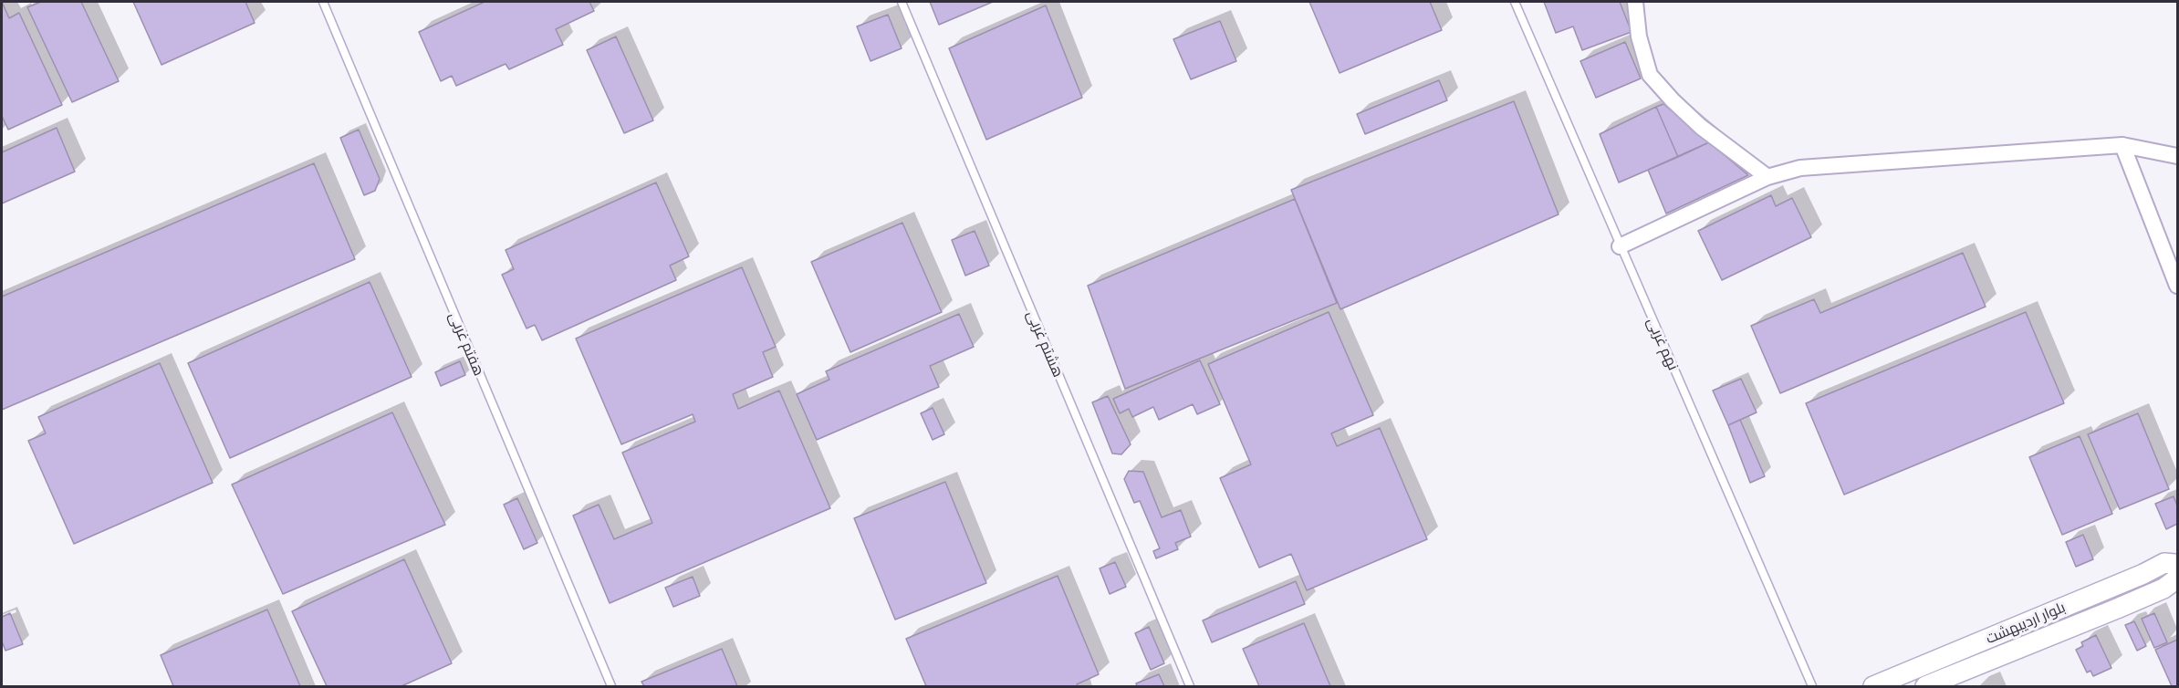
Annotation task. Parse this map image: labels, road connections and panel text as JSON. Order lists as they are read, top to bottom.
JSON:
{
  "streets": {
    "street": ["بلوار اردیبهشت"],
    "lane": ["هفتم غربی", "هشتم غربی", "نهم غربی"]
  }
}
